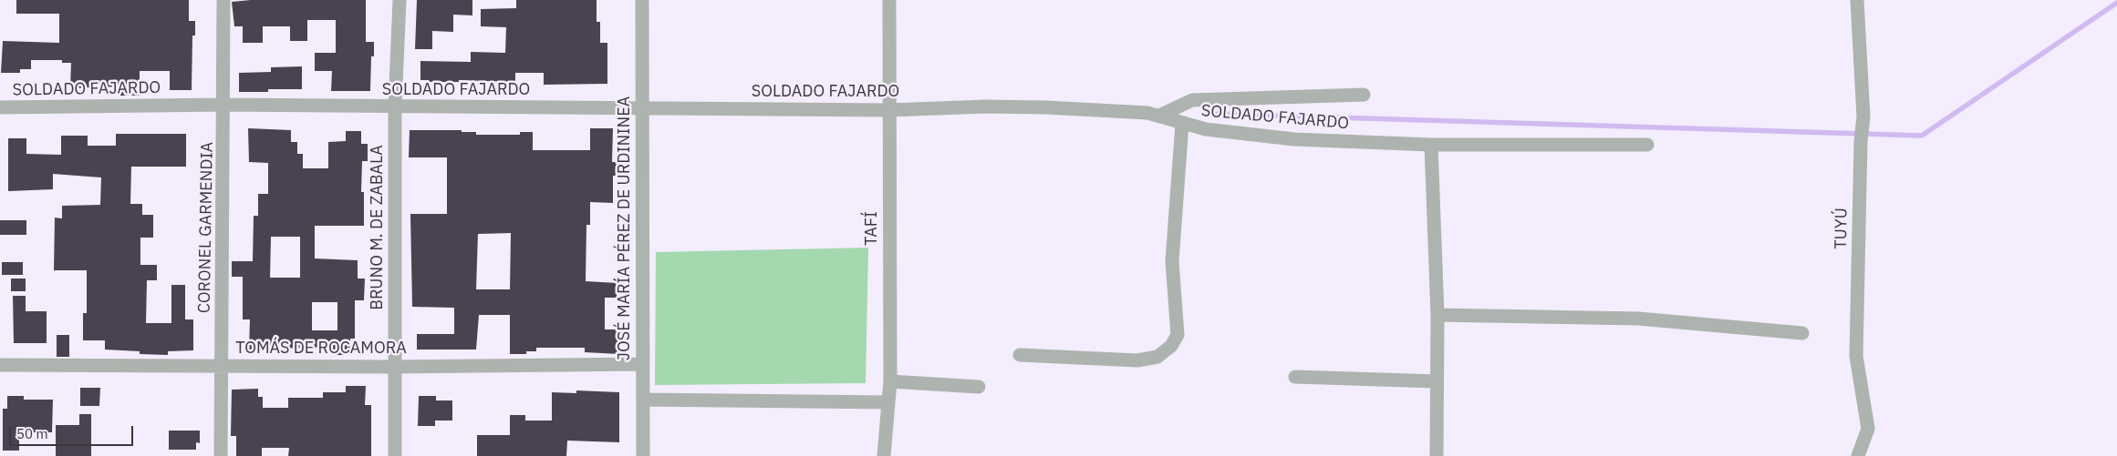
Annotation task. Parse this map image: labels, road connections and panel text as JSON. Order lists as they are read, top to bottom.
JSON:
{
  "streets": {
    "street": [
      "SOLDADO FAJARDO",
      "CORONEL GARMENDIA",
      "BRUNO M. DE ZABALA",
      "JOSÉ MARÍA PÉREZ DE URDININEA",
      "TAFÍ",
      "TUYÚ",
      "TOMÁS DE ROCAMORA"
    ]
  },
  "crossings": [
    ["SOLDADO FAJARDO", "CORONEL GARMENDIA"],
    ["SOLDADO FAJARDO", "BRUNO M. DE ZABALA"],
    ["SOLDADO FAJARDO", "JOSÉ MARÍA PÉREZ DE URDININEA"],
    ["SOLDADO FAJARDO", "TAFÍ"],
    ["CORONEL GARMENDIA", "TOMÁS DE ROCAMORA"],
    ["BRUNO M. DE ZABALA", "TOMÁS DE ROCAMORA"],
    ["JOSÉ MARÍA PÉREZ DE URDININEA", "TOMÁS DE ROCAMORA"]
  ],
  "scale_bar": "50 m"
}
